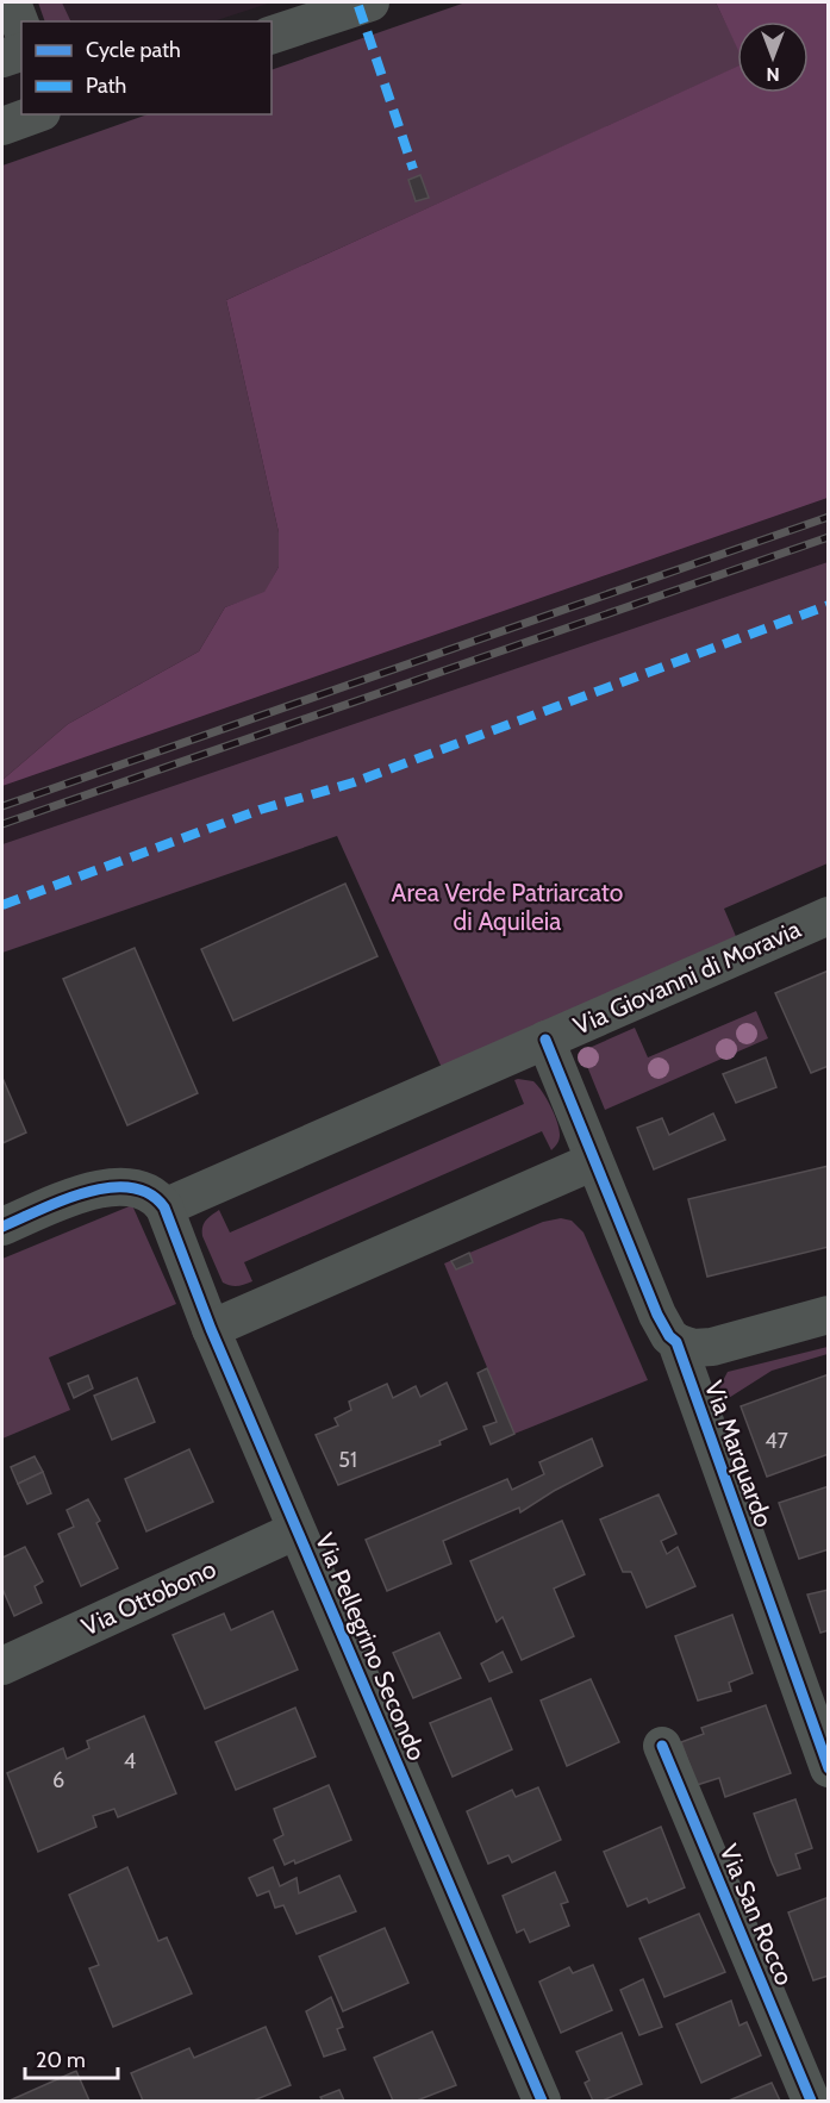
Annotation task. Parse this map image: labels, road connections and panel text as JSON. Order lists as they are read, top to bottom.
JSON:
{
  "streets": {
    "street": [
      "Via Giovanni di Moravia",
      "Via Marquardo",
      "Via Ottobono",
      "Via Pellegrino Secondo",
      "Via San Rocco"
    ]
  },
  "crossings": [
    ["Via Ottobono", "Via Pellegrino Secondo"]
  ],
  "parks": ["Area Verde Patriarcato di Aquileia"],
  "house_numbers": [
    "47",
    "51",
    "4",
    "6"
  ],
  "legend": ["Cycle path", "Path"],
  "scale_bar": "20 m",
  "north": "bottom"
}
